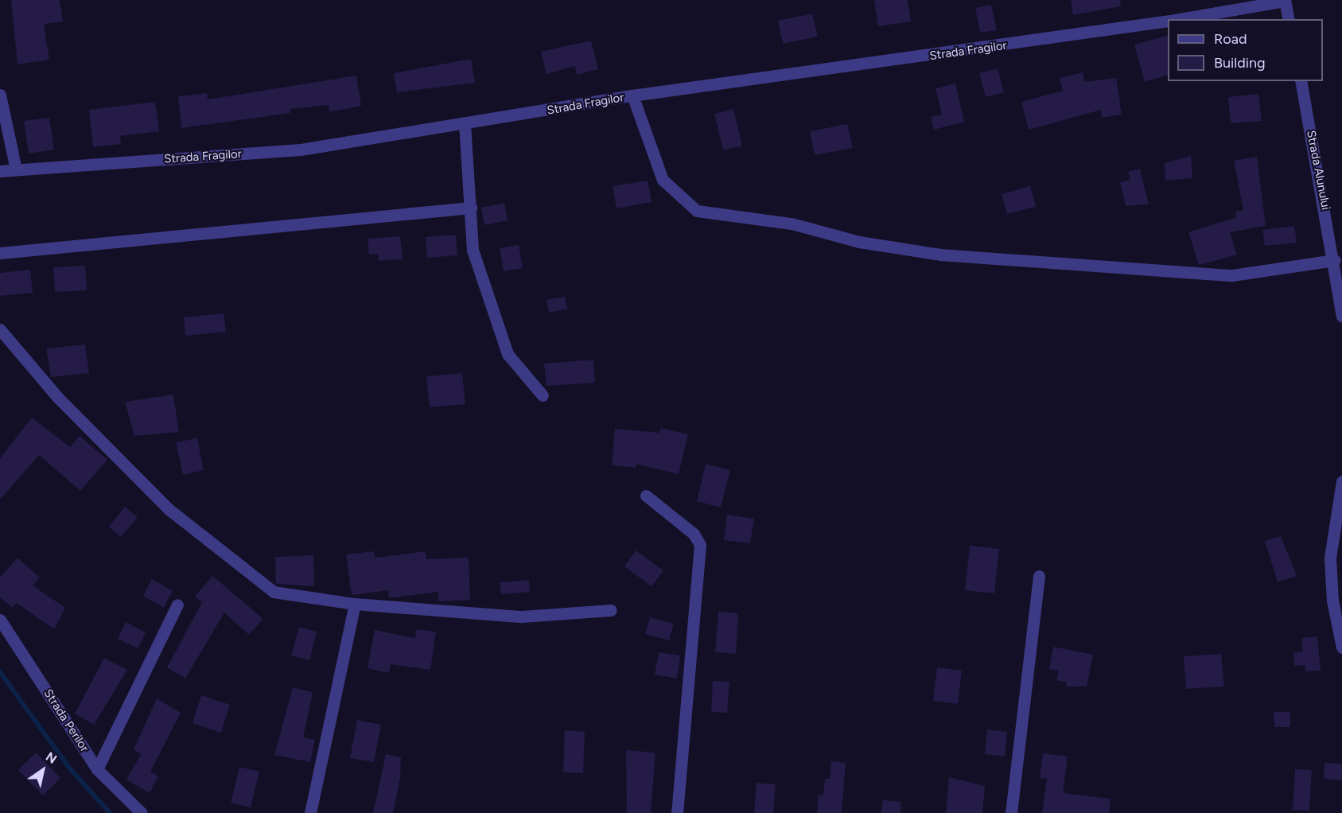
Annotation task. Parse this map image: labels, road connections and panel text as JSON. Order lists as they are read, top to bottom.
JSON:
{
  "streets": {
    "street": ["Strada Fragilor", "Strada Alunului", "Strada Perilor"]
  },
  "legend": ["Road", "Building"],
  "north": "top right"
}
